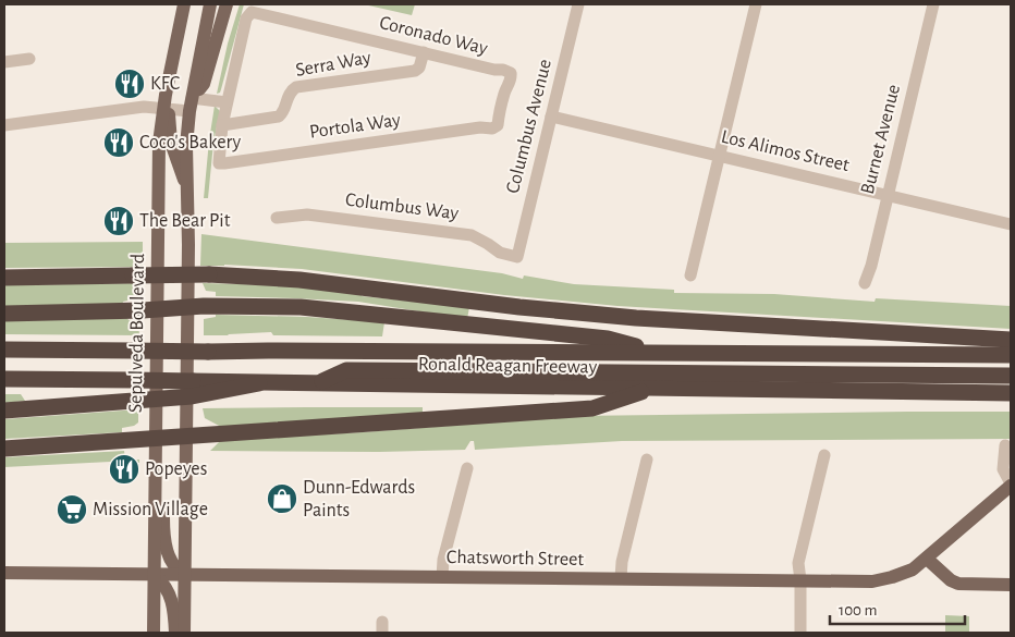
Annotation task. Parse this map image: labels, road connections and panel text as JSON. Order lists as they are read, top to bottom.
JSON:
{
  "streets": {
    "highway": ["Ronald Reagan Freeway"],
    "main road": ["Sepulveda Boulevard", "Chatsworth Street"],
    "street": [
      "Coronado Way",
      "Serra Way",
      "Portola Way",
      "Columbus Avenue",
      "Burnet Avenue",
      "Los Alimos Street",
      "Columbus Way"
    ]
  },
  "crossings": [
    ["Coronado Way", "Serra Way"],
    ["Coronado Way", "Portola Way"],
    ["Serra Way", "Portola Way"],
    ["Columbus Avenue", "Los Alimos Street"],
    ["Columbus Avenue", "Columbus Way"],
    ["Burnet Avenue", "Los Alimos Street"],
    ["Sepulveda Boulevard", "Chatsworth Street"]
  ],
  "places": {
    "restaurant": [
      "KFC",
      "Coco's Bakery",
      "The Bear Pit",
      "Popeyes"
    ],
    "shop": ["Dunn-Edwards Paints"],
    "supermarket": ["Mission Village"]
  },
  "scale_bar": "100 m"
}
